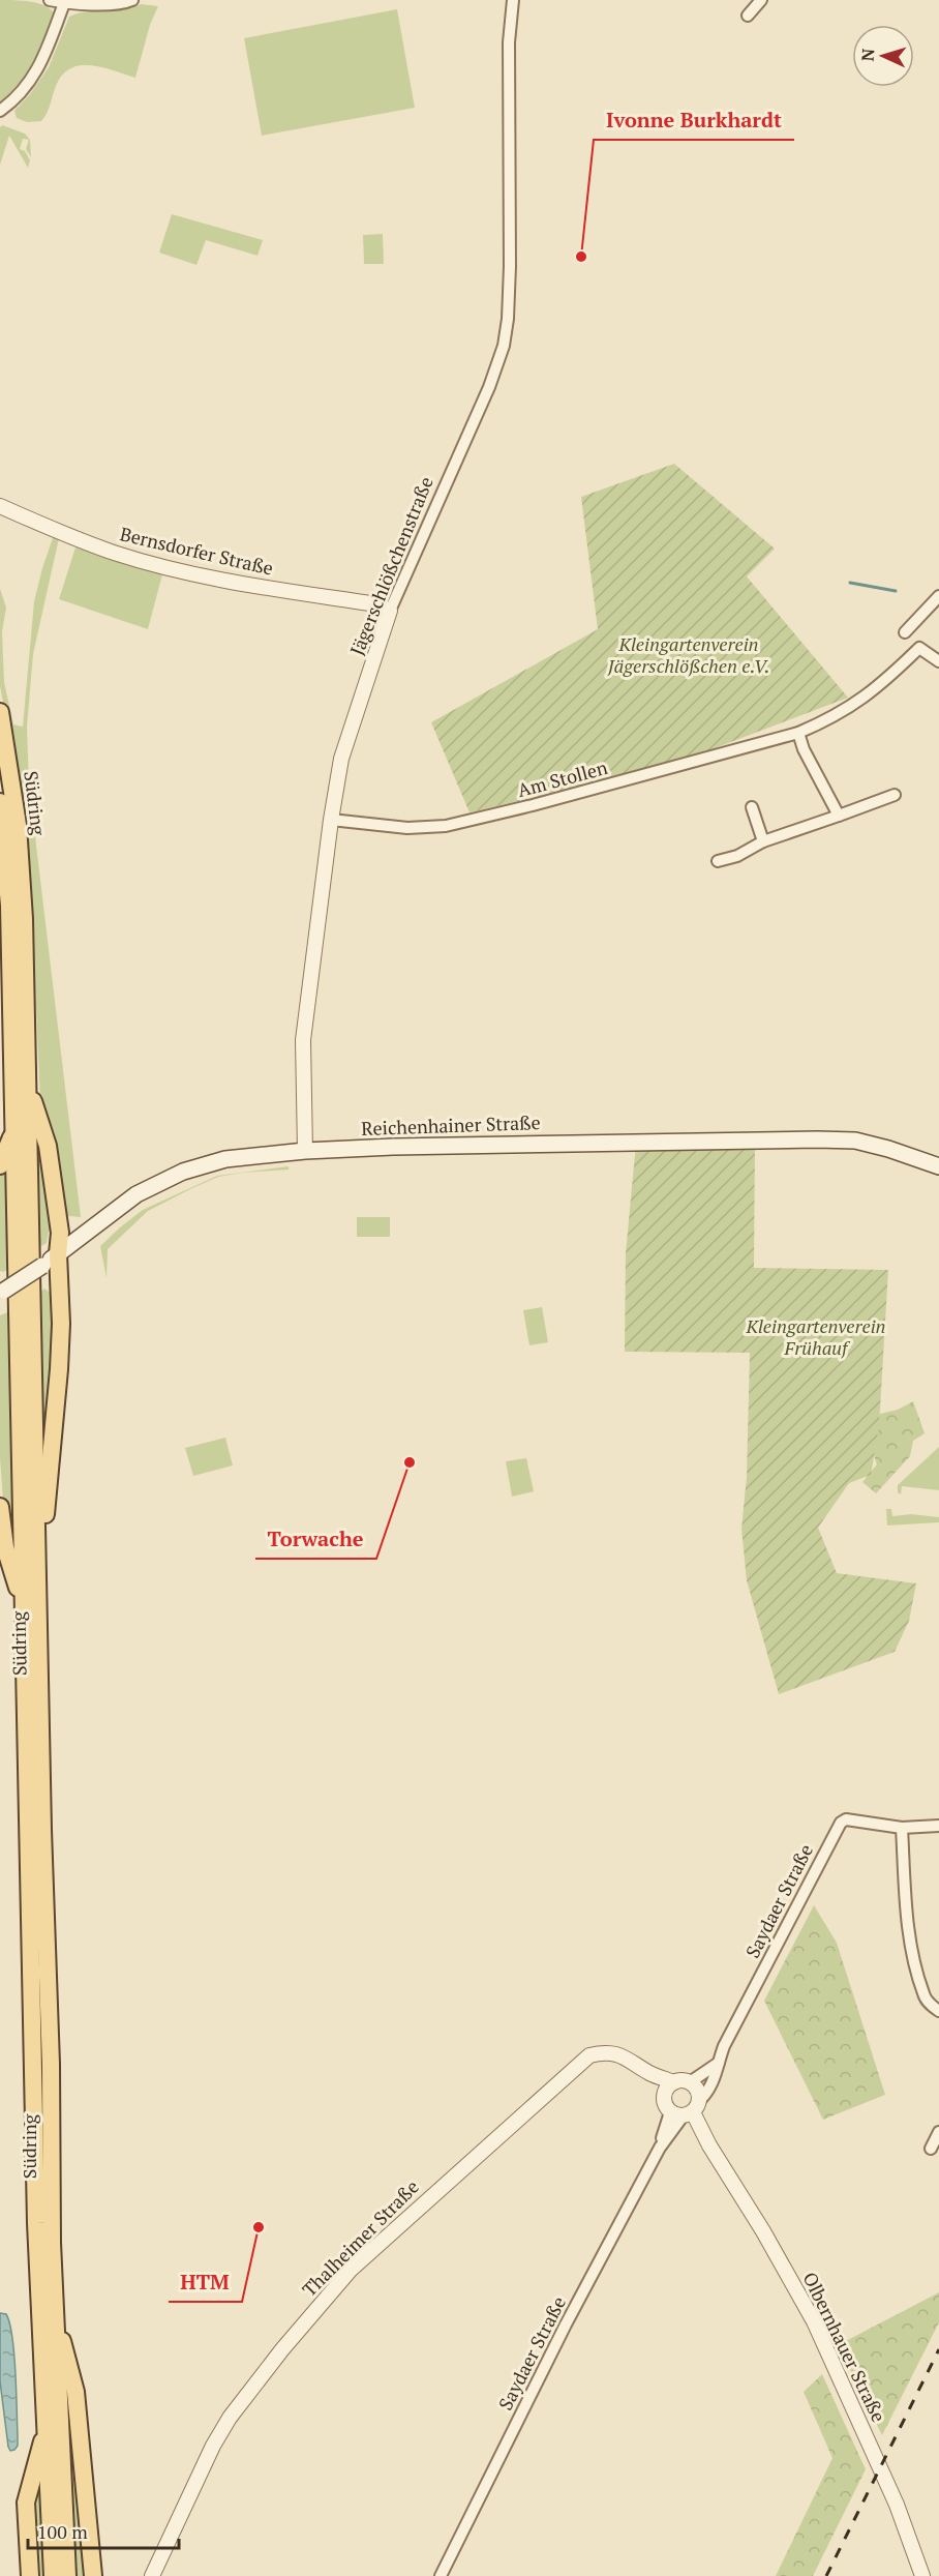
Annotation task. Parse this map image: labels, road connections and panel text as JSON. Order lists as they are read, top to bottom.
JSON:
{
  "streets": {
    "main road": ["Südring", "Reichenhainer Straße"],
    "street": [
      "Bernsdorfer Straße",
      "Jägerschlößchenstraße",
      "Am Stollen",
      "Saydaer Straße",
      "Thalheimer Straße",
      "Olbernhauer Straße"
    ]
  },
  "crossings": [
    ["Bernsdorfer Straße", "Jägerschlößchenstraße"],
    ["Jägerschlößchenstraße", "Am Stollen"],
    ["Jägerschlößchenstraße", "Reichenhainer Straße"],
    ["Saydaer Straße", "Olbernhauer Straße"]
  ],
  "parks": ["Kleingartenverein Jägerschlößchen e.V.", "Kleingartenverein Frühauf"],
  "places": ["Ivonne Burkhardt", "Torwache", "HTM"],
  "scale_bar": "100 m",
  "north": "left"
}
